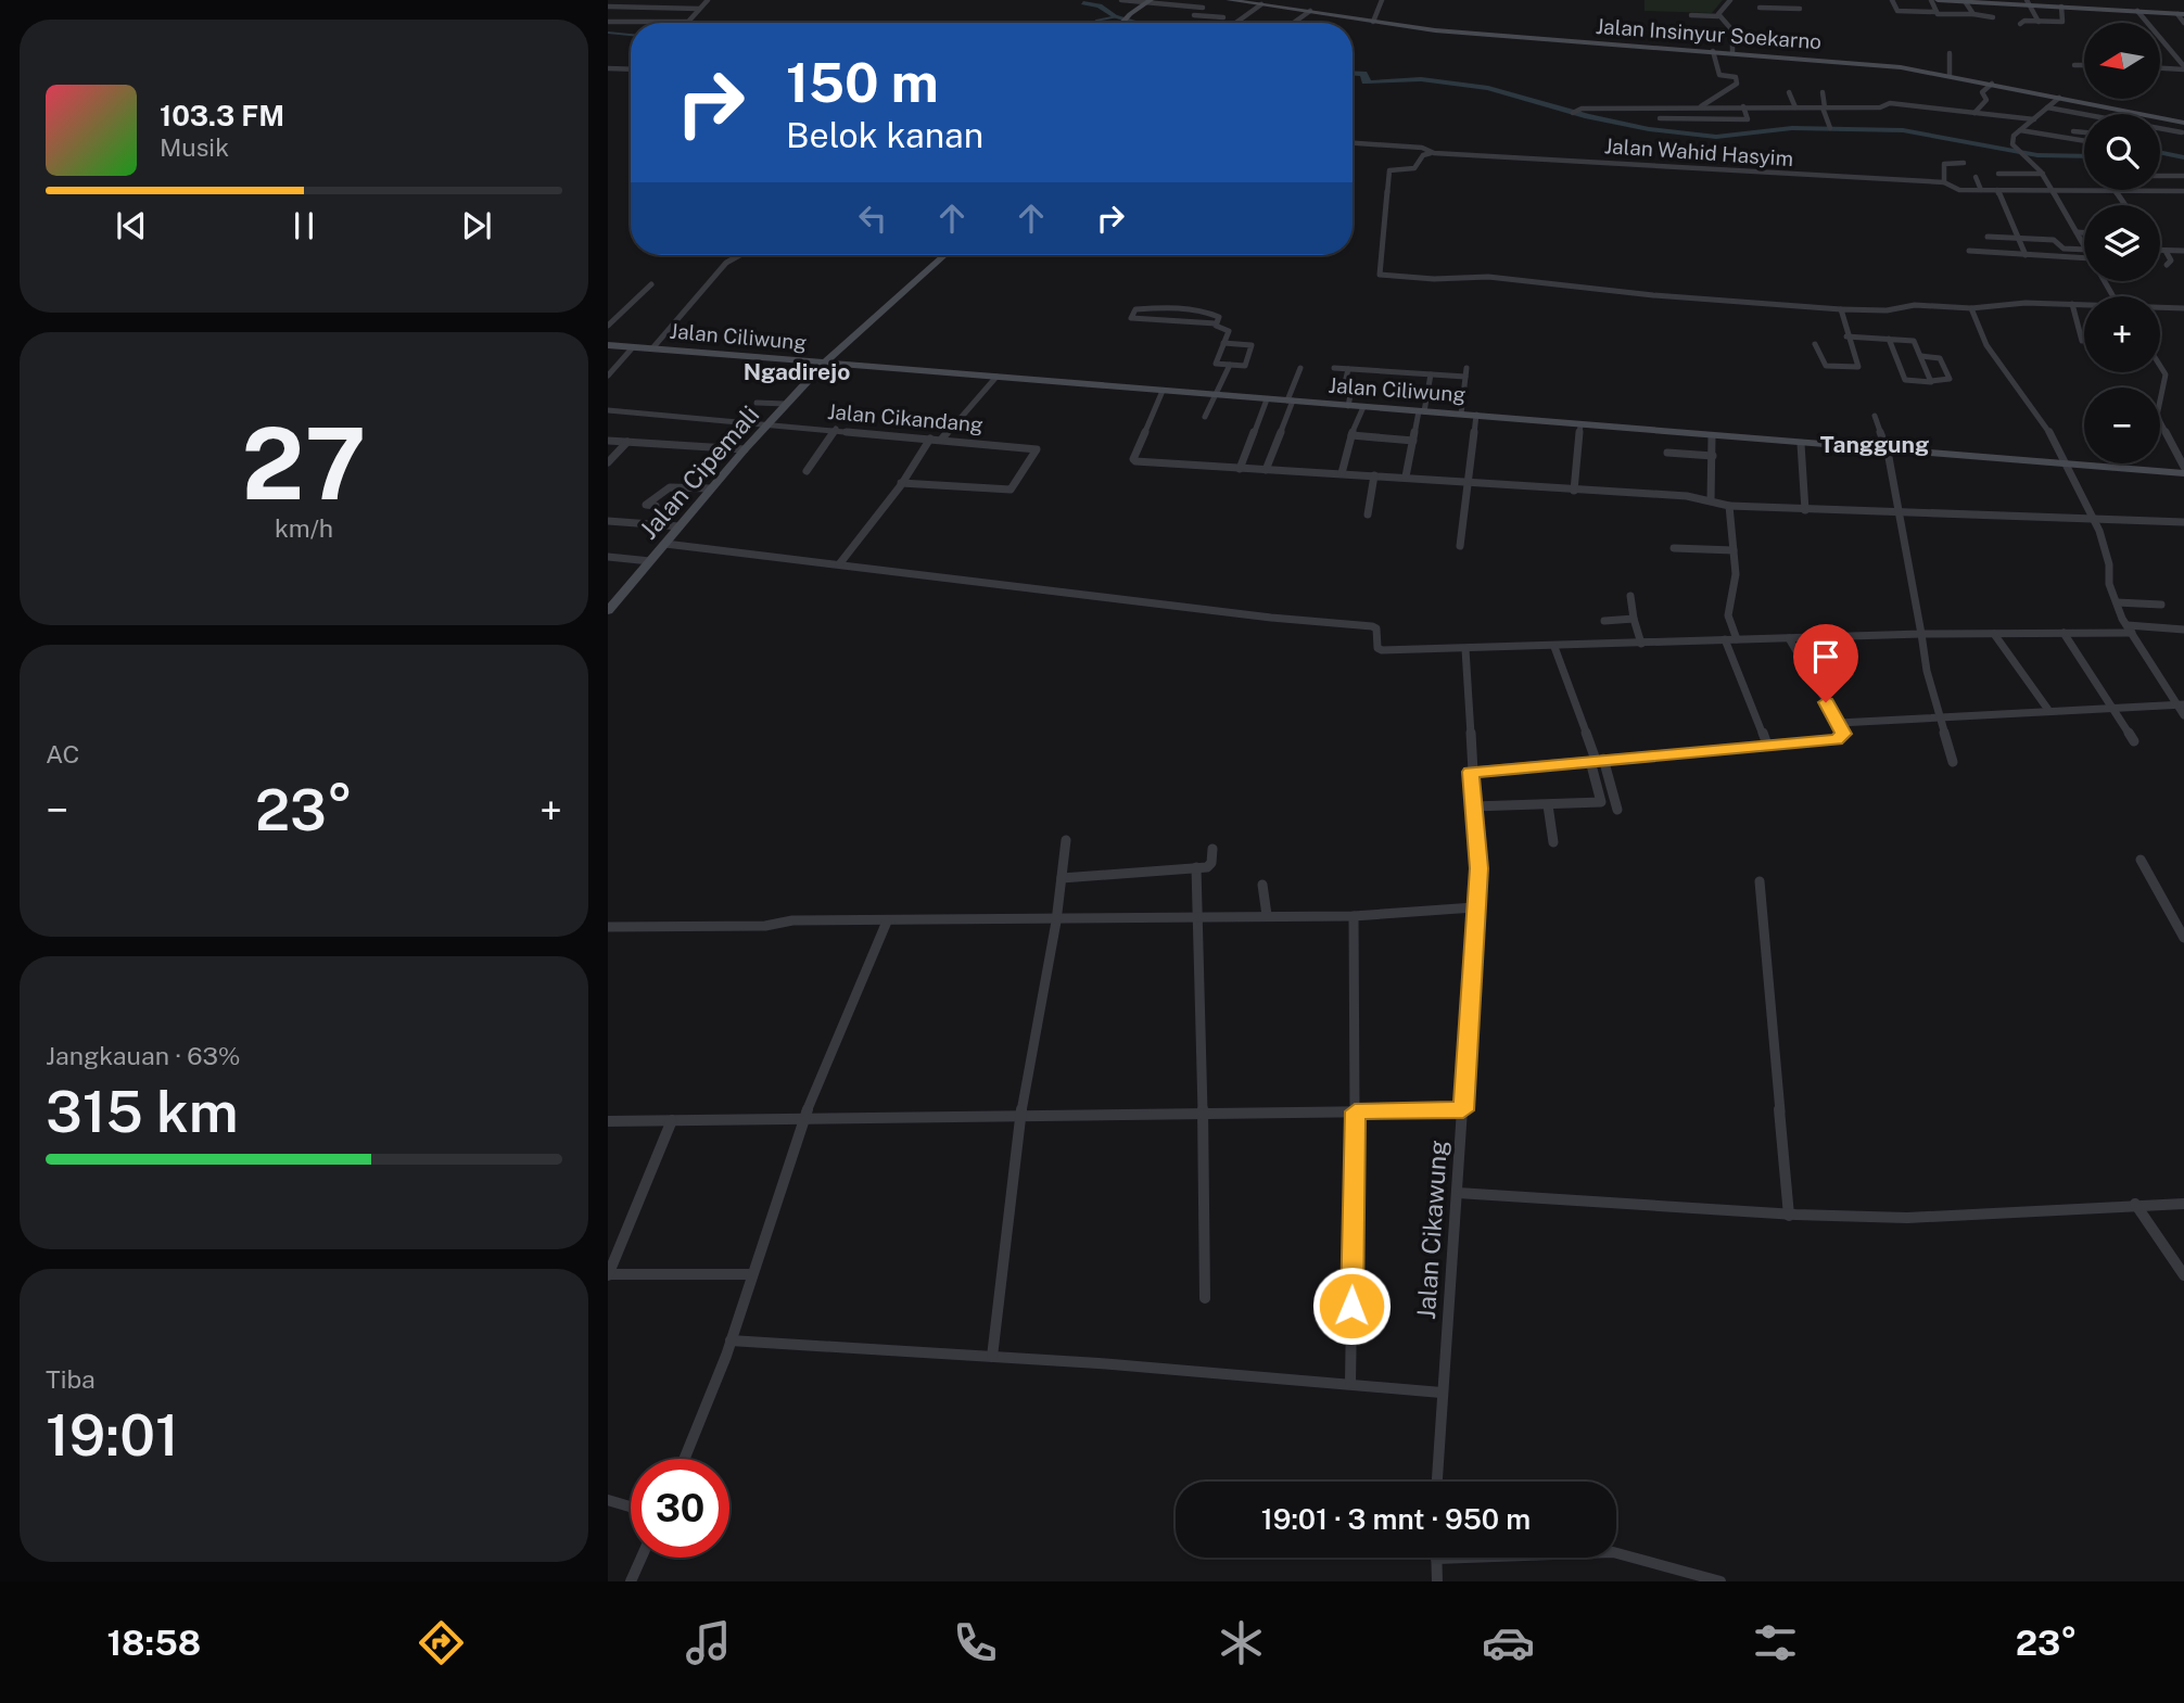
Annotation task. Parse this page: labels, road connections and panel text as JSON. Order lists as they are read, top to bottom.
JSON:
{
  "streets": {
    "main road": ["Jalan Insinyur Soekarno", "Jalan Ciliwung", "Jalan Cipemali"],
    "street": ["Jalan Wahid Hasyim", "Jalan Cikandang", "Jalan Cikawung"]
  },
  "crossings": [
    ["Jalan Ciliwung", "Jalan Cipemali"],
    ["Jalan Cikandang", "Jalan Cipemali"]
  ],
  "districts": ["Ngadirejo", "Tanggung"],
  "north": "left",
  "page": {
    "map_buttons": ["+", "−"],
    "turn": ["150 m", "Belok kanan"],
    "song": ["103.3 FM", "Musik"],
    "tile": [
      ["27", "km/h"],
      "AC",
      ["Jangkauan · 63%", "315 km"],
      ["Tiba", "19:01"]
    ],
    "heat": ["−", "23°", "+"],
    "limit": "30",
    "trip": "19:01 · 3 mnt · 950 m",
    "tabs": ["18:58", "23°"]
  }
}
